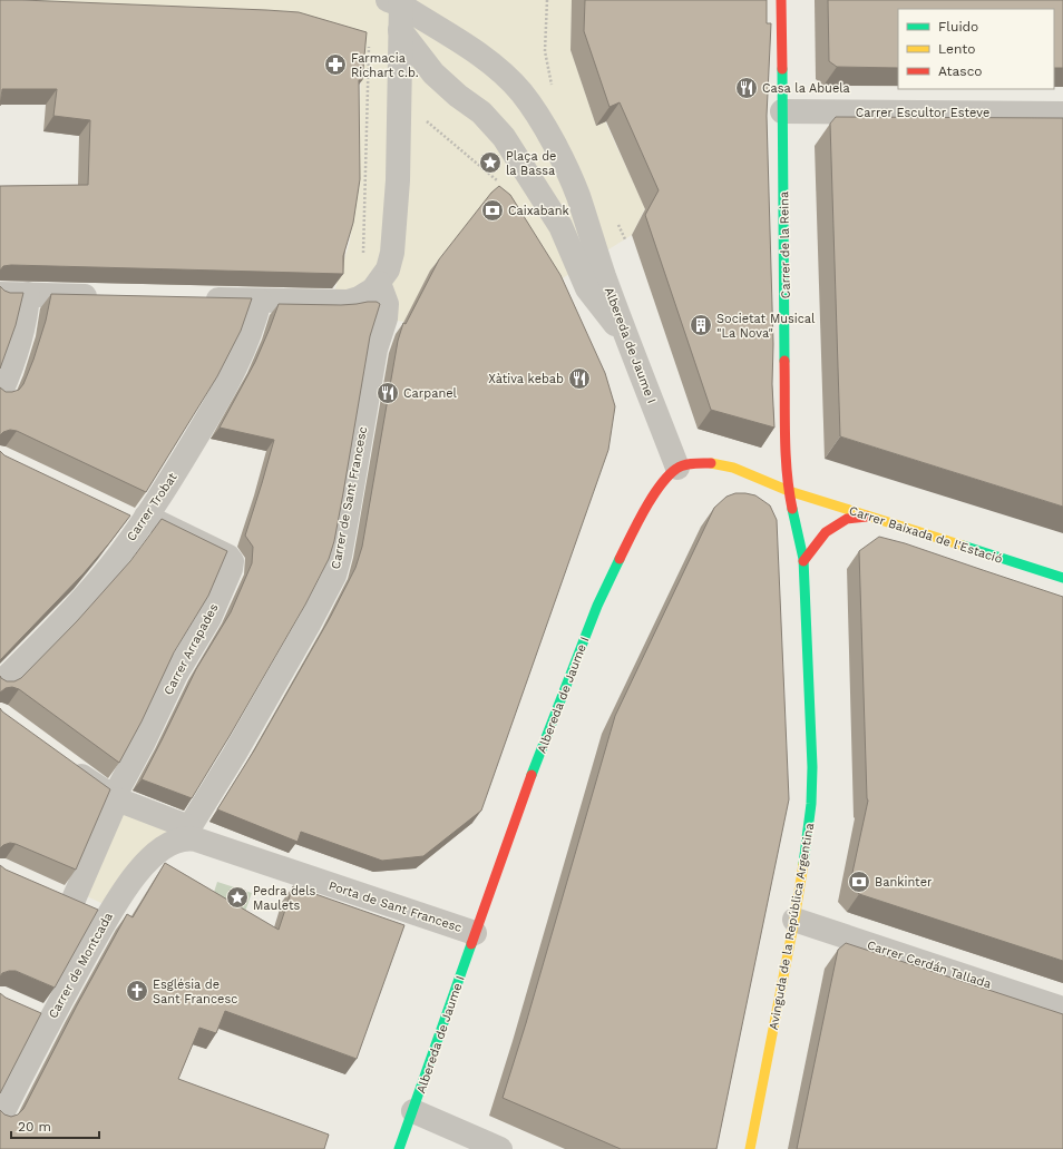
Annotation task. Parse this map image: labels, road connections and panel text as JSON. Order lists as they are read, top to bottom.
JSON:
{
  "streets": {
    "street": [
      "Carrer Escultor Esteve",
      "Carrer de la Reina",
      "Albereda de Jaume I",
      "Carrer de Sant Francesc",
      "Carrer Trobat",
      "Carrer Baixada de l'Estació",
      "Carrer Arrapades",
      "Porta de Sant Francesc",
      "Avinguda de la República Argentina",
      "Carrer Cerdán Tallada",
      "Carrer de Montcada"
    ]
  },
  "crossings": [
    ["Carrer Escultor Esteve", "Carrer de la Reina"],
    ["Carrer de la Reina", "Carrer Baixada de l'Estació"],
    ["Carrer de la Reina", "Avinguda de la República Argentina"],
    ["Albereda de Jaume I", "Carrer Baixada de l'Estació"],
    ["Albereda de Jaume I", "Porta de Sant Francesc"],
    ["Carrer de Sant Francesc", "Porta de Sant Francesc"],
    ["Carrer de Sant Francesc", "Carrer de Montcada"],
    ["Carrer Trobat", "Carrer Arrapades"],
    ["Carrer Baixada de l'Estació", "Avinguda de la República Argentina"],
    ["Carrer Arrapades", "Porta de Sant Francesc"],
    ["Porta de Sant Francesc", "Carrer de Montcada"],
    ["Avinguda de la República Argentina", "Carrer Cerdán Tallada"]
  ],
  "places": {
    "pharmacy": ["Farmacia Richart c.b."],
    "restaurant": ["Casa la Abuela", "Xàtiva kebab", "Carpanel"],
    "place": ["Plaça de la Bassa", "Pedra dels Maulets"],
    "bank": ["Caixabank", "Bankinter"],
    "building": ["Societat Musical \"La Nova\""],
    "church": ["Església de Sant Francesc"]
  },
  "legend": ["Fluido", "Lento", "Atasco"],
  "scale_bar": "20 m"
}
